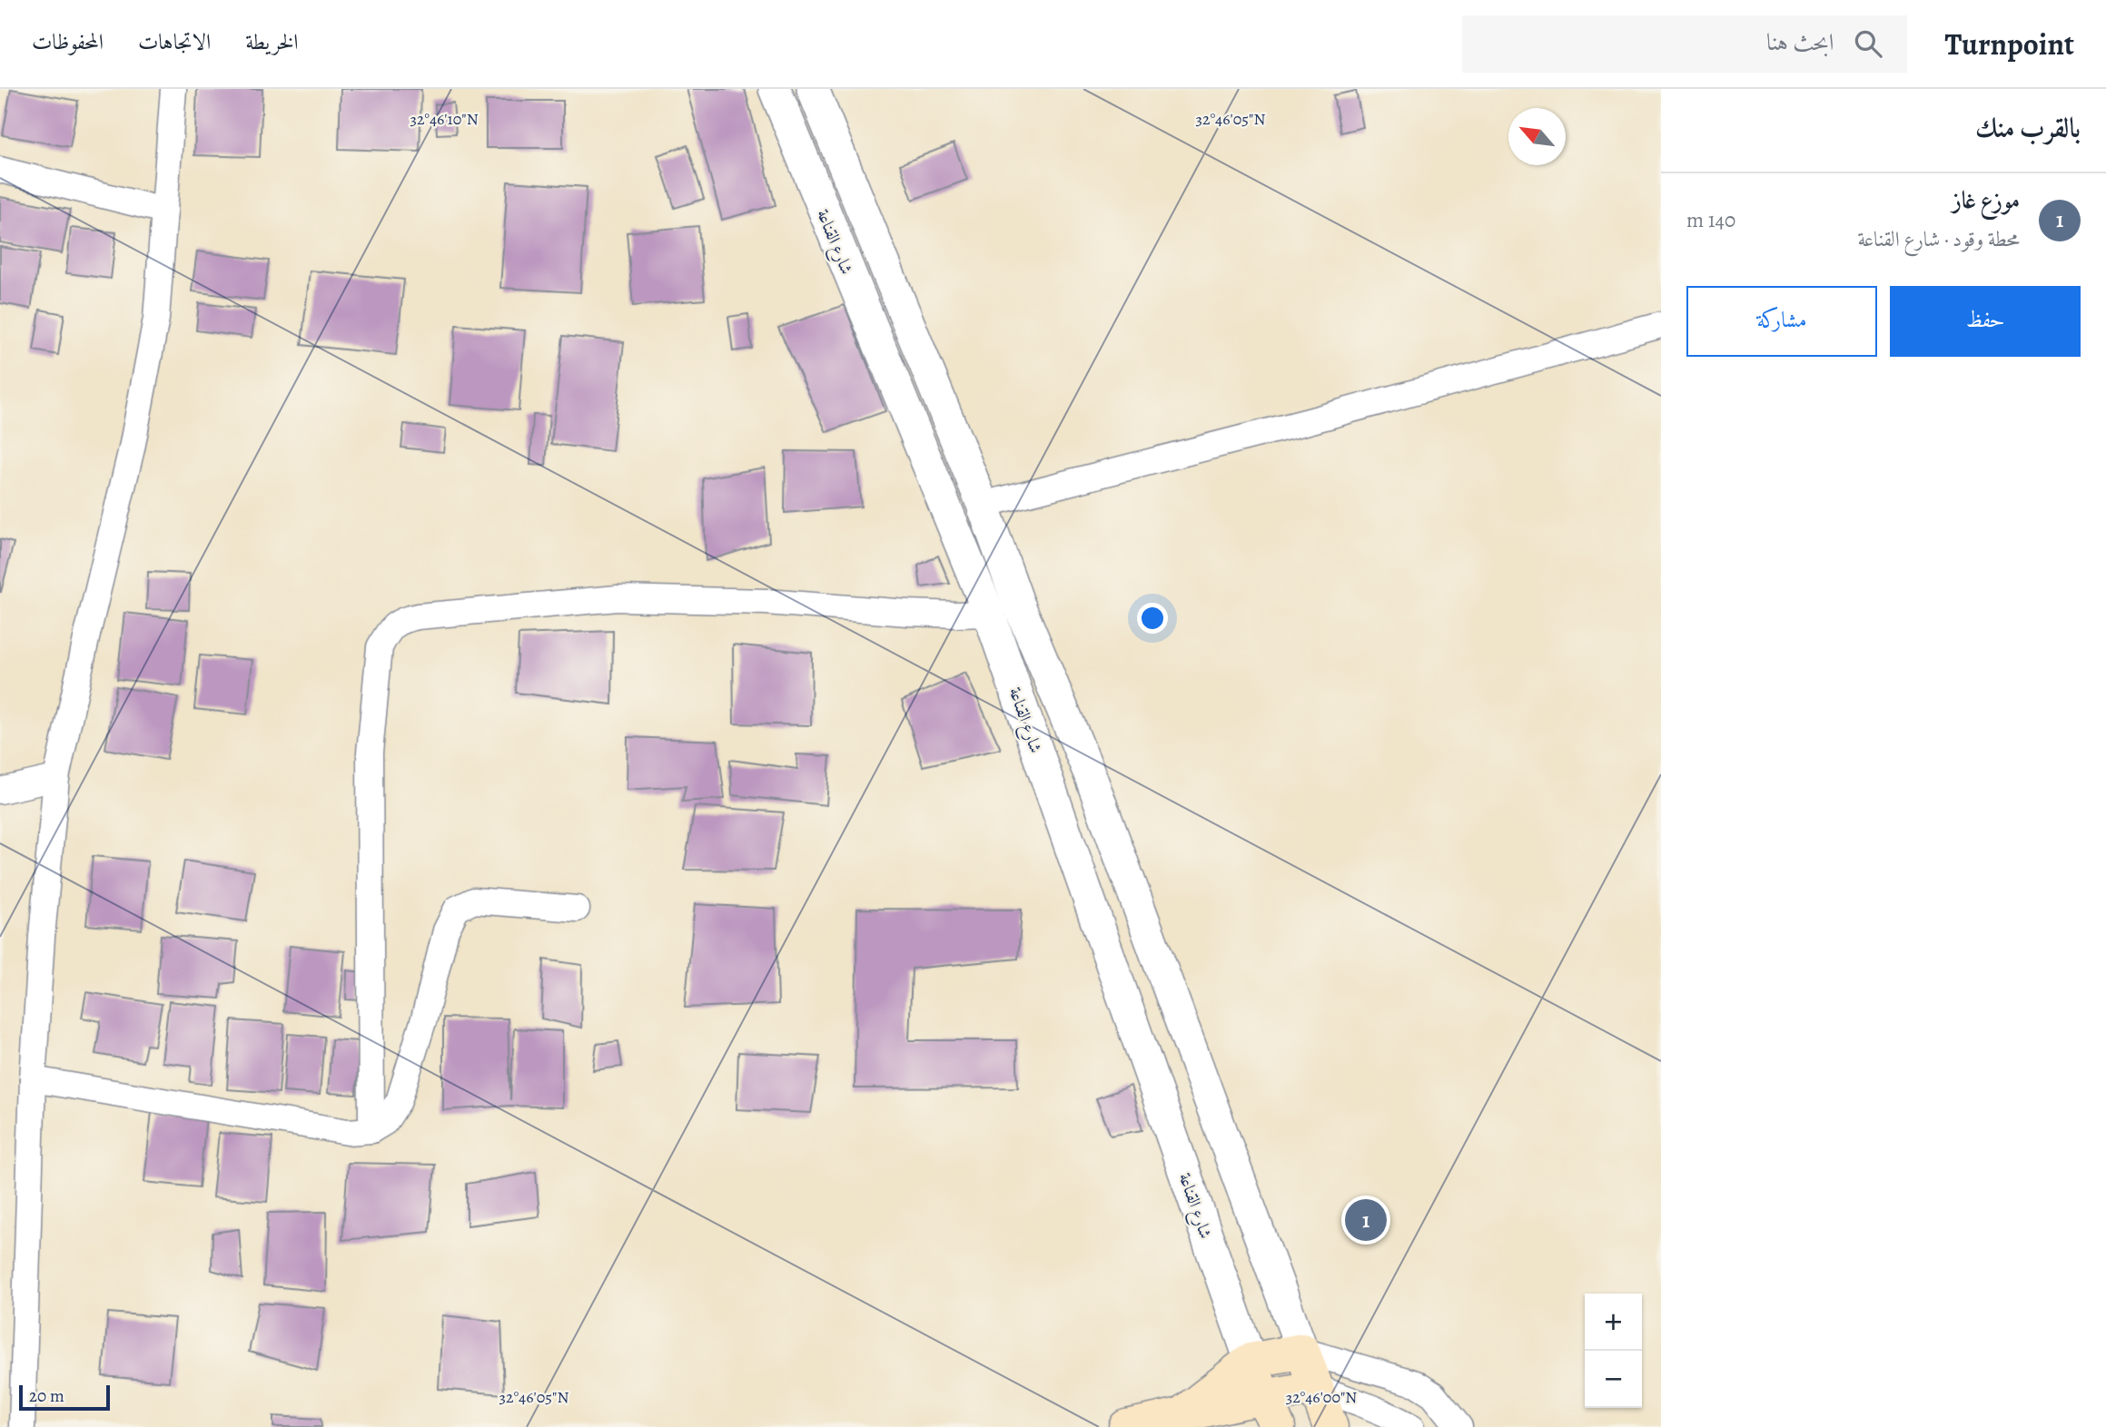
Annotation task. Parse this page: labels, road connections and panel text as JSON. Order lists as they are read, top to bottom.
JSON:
{
  "streets": {
    "street": ["شارع القناعة"]
  },
  "scale_bar": "20 m",
  "north": "top left",
  "page": {
    "header": "Turnpoint",
    "search": "ابحث هنا",
    "nav": ["الخريطة", "الاتجاهات", "المحفوظات"],
    "heading": "بالقرب منك",
    "list": [
      {
        "mark": "1",
        "name": "موزع غاز",
        "note": "محطة وقود · شارع القناعة",
        "value": "140 m"
      }
    ],
    "buttons": ["حفظ", "مشاركة"],
    "pins": "1",
    "map_buttons": ["+", "−"],
    "scale": "20 m"
  },
  "coordinates": ["32°46'10\"N", "32°46'05\"N", "32°46'00\"N"]
}
